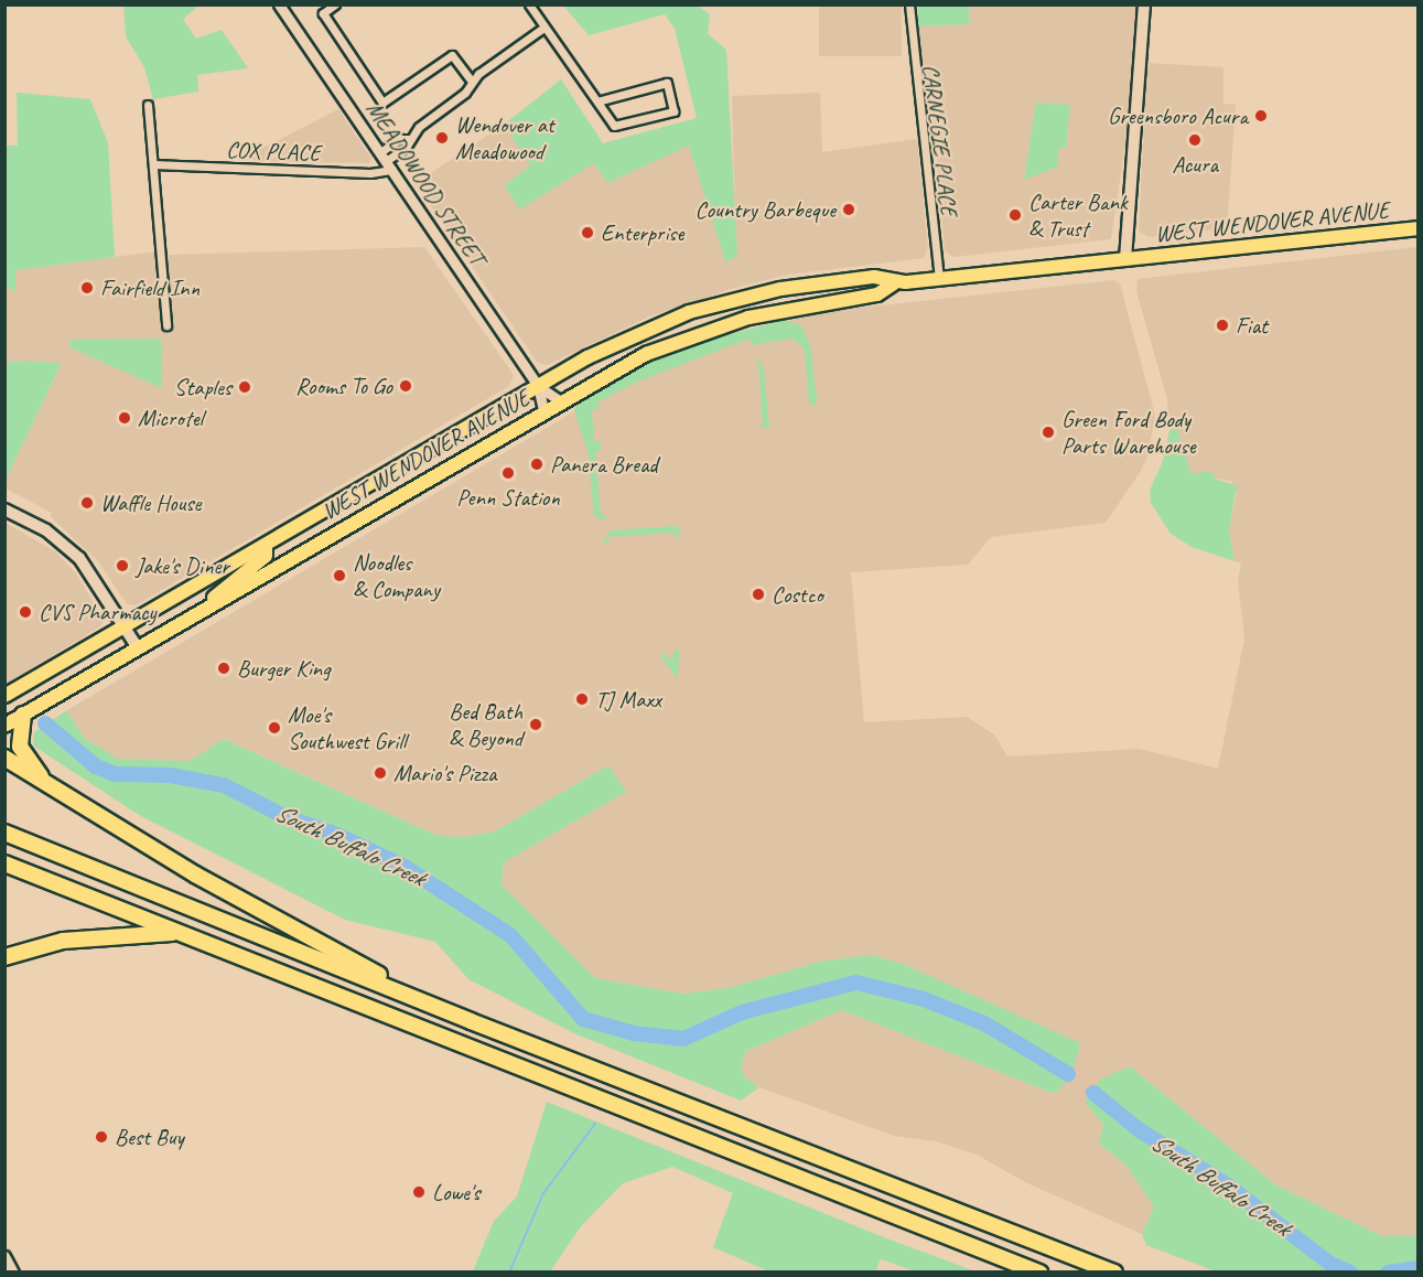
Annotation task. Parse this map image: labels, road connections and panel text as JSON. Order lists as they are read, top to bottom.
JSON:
{
  "streets": {
    "highway": ["WEST WENDOVER AVENUE"],
    "street": ["CARNEGIE PLACE", "COX PLACE", "MEADOWOOD STREET"]
  },
  "crossings": [
    ["CARNEGIE PLACE", "WEST WENDOVER AVENUE"],
    ["COX PLACE", "MEADOWOOD STREET"],
    ["MEADOWOOD STREET", "WEST WENDOVER AVENUE"]
  ],
  "water": ["South Buffalo Creek"],
  "places": [
    "Greensboro Acura",
    "Wendover at Meadowood",
    "Acura",
    "Country Barbeque",
    "Carter Bank & Trust",
    "Enterprise",
    "Fairfield Inn",
    "Fiat",
    "Rooms To Go",
    "Staples",
    "Microtel",
    "Green Ford Body Parts Warehouse",
    "Panera Bread",
    "Penn Station",
    "Waffle House",
    "Jake's Diner",
    "Noodles & Company",
    "Costco",
    "CVS Pharmacy",
    "Burger King",
    "TJ Maxx",
    "Bed Bath & Beyond",
    "Moe's Southwest Grill",
    "Mario's Pizza",
    "Best Buy",
    "Lowe's"
  ]
}
